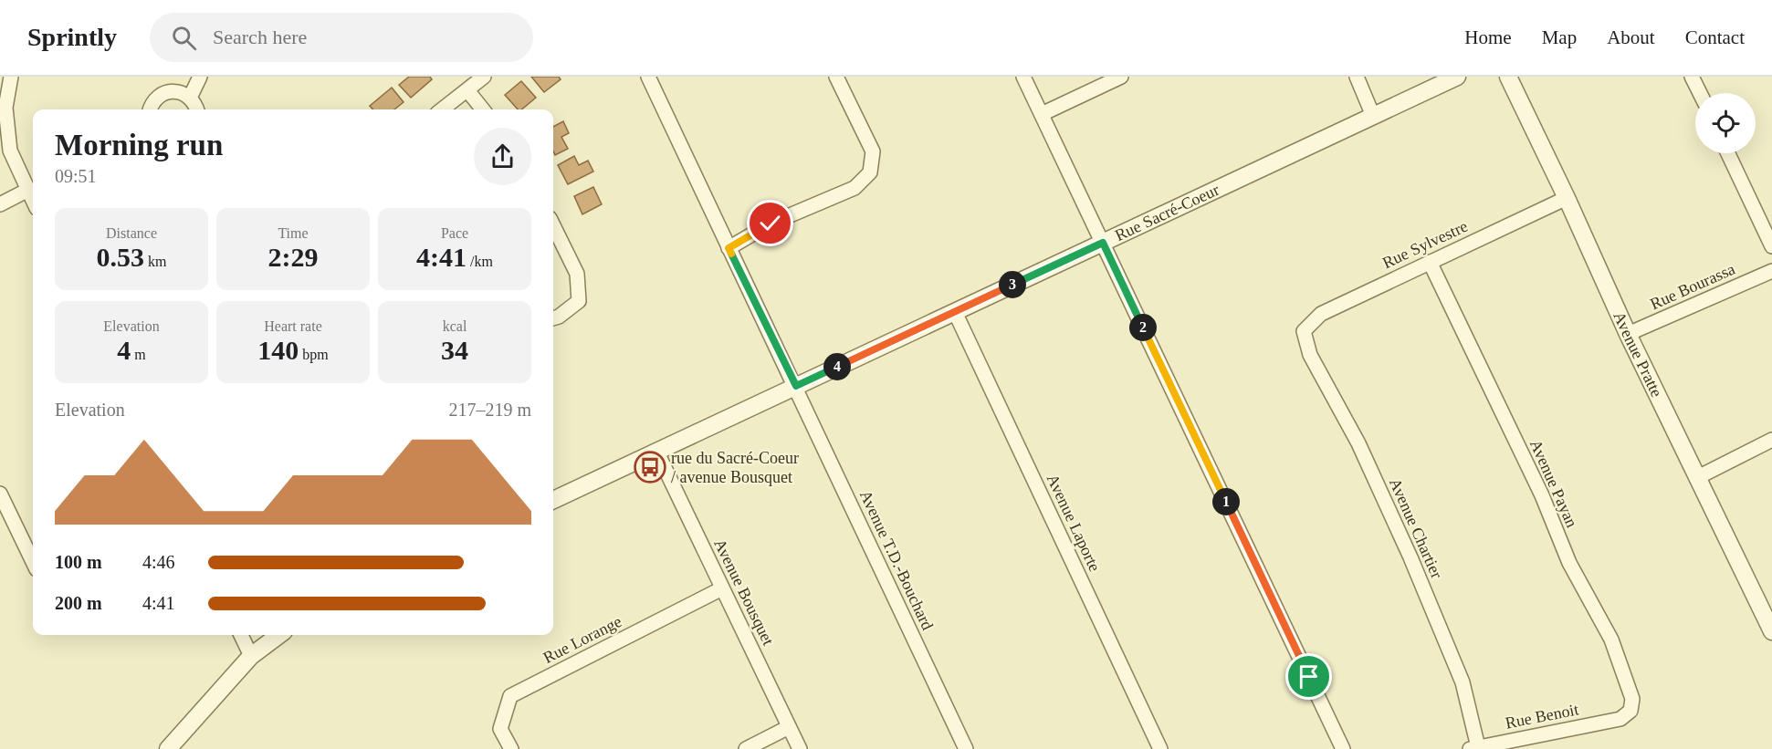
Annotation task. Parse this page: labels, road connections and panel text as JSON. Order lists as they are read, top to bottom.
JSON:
{
  "streets": {
    "street": [
      "Rue Sacré-Coeur",
      "Rue Sylvestre",
      "Rue Bourassa",
      "Avenue Pratte",
      "Avenue Payan",
      "Avenue Laporte",
      "Avenue Chartier",
      "Avenue T.D.-Bouchard",
      "Avenue Bousquet",
      "Rue Lorange",
      "Rue Benoit"
    ]
  },
  "crossings": [
    ["Rue Sacré-Coeur", "Avenue Laporte"],
    ["Rue Sacré-Coeur", "Avenue T.D.-Bouchard"],
    ["Rue Sacré-Coeur", "Avenue Bousquet"],
    ["Rue Sylvestre", "Avenue Pratte"],
    ["Rue Sylvestre", "Avenue Payan"],
    ["Rue Sylvestre", "Avenue Chartier"],
    ["Rue Bourassa", "Avenue Pratte"],
    ["Avenue Payan", "Rue Benoit"],
    ["Avenue Chartier", "Rue Benoit"],
    ["Avenue Bousquet", "Rue Lorange"]
  ],
  "places": {
    "bus stop": ["rue du Sacré-Coeur / avenue Bousquet"]
  },
  "page": {
    "header": "Sprintly",
    "search": "Search here",
    "nav": [
      "Home",
      "Map",
      "About",
      "Contact"
    ],
    "heading": ["Morning run", "09:51"],
    "stats": [
      ["Distance", "0.53 km"],
      ["Time", "2:29"],
      ["Pace", "4:41 /km"],
      ["Elevation", "4 m"],
      ["Heart rate", "140 bpm"],
      ["kcal", "34"]
    ],
    "pins": [
      "3",
      "2",
      "4",
      "1"
    ],
    "chart": ["Elevation", "217–219 m"],
    "list": [
      {
        "name": "100 m",
        "note": "4:46"
      },
      {
        "name": "200 m",
        "note": "4:41"
      }
    ]
  }
}
